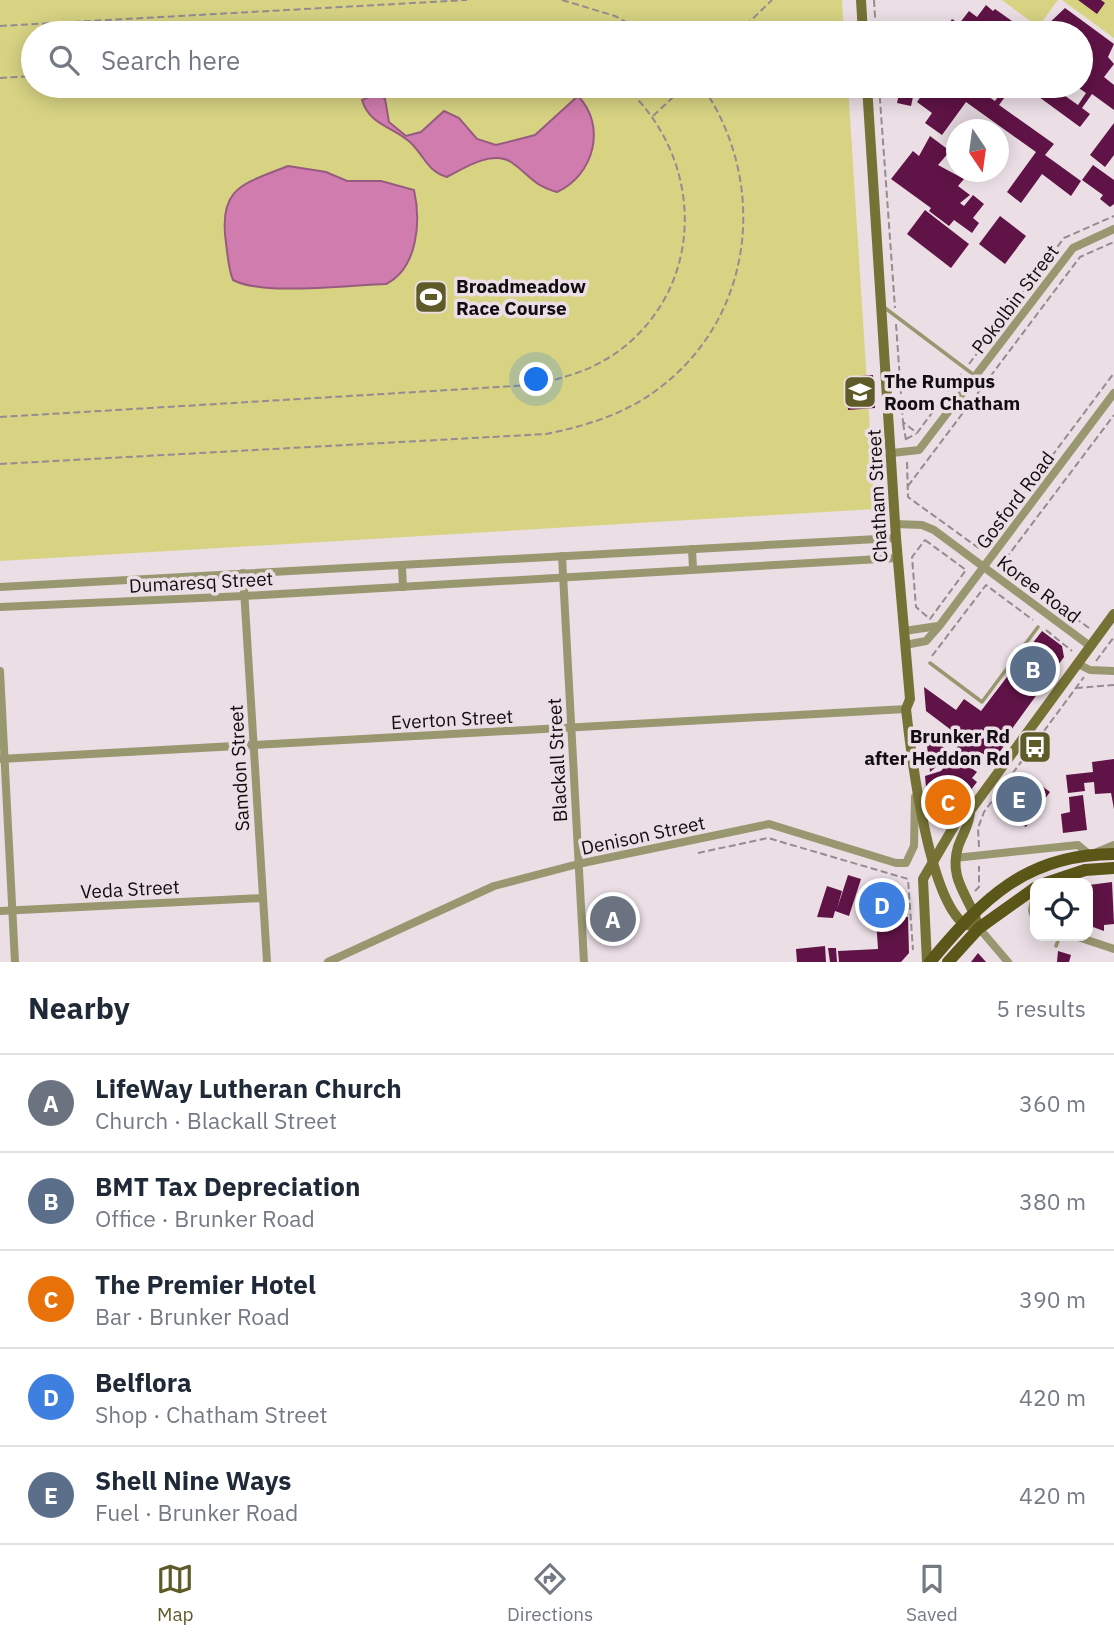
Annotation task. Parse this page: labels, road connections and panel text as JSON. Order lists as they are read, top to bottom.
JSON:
{
  "streets": {
    "street": [
      "Pokolbin Street",
      "Chatham Street",
      "Gosford Road",
      "Dumaresq Street",
      "Koree Road",
      "Everton Street",
      "Blackall Street",
      "Samdon Street",
      "Denison Street",
      "Veda Street"
    ]
  },
  "crossings": [
    ["Pokolbin Street", "Chatham Street"],
    ["Chatham Street", "Gosford Road"],
    ["Chatham Street", "Dumaresq Street"],
    ["Chatham Street", "Koree Road"],
    ["Chatham Street", "Everton Street"],
    ["Chatham Street", "Denison Street"],
    ["Gosford Road", "Koree Road"],
    ["Dumaresq Street", "Blackall Street"],
    ["Dumaresq Street", "Samdon Street"],
    ["Everton Street", "Blackall Street"],
    ["Everton Street", "Samdon Street"],
    ["Blackall Street", "Denison Street"],
    ["Samdon Street", "Veda Street"]
  ],
  "places": {
    "sports": ["Broadmeadow Race Course"],
    "school or university": ["The Rumpus Room Chatham"],
    "bus stop": ["Brunker Rd after Heddon Rd"]
  },
  "north": "bottom",
  "page": {
    "search": "Search here",
    "pins": [
      "B",
      "E",
      "C",
      "D",
      "A"
    ],
    "heading": ["Nearby", "5 results"],
    "list": [
      {
        "mark": "A",
        "name": "LifeWay Lutheran Church",
        "note": "Church · Blackall Street",
        "value": "360 m"
      },
      {
        "mark": "B",
        "name": "BMT Tax Depreciation",
        "note": "Office · Brunker Road",
        "value": "380 m"
      },
      {
        "mark": "C",
        "name": "The Premier Hotel",
        "note": "Bar · Brunker Road",
        "value": "390 m"
      },
      {
        "mark": "D",
        "name": "Belflora",
        "note": "Shop · Chatham Street",
        "value": "420 m"
      },
      {
        "mark": "E",
        "name": "Shell Nine Ways",
        "note": "Fuel · Brunker Road",
        "value": "420 m"
      }
    ],
    "nav": ["Map", "Directions", "Saved"]
  }
}
